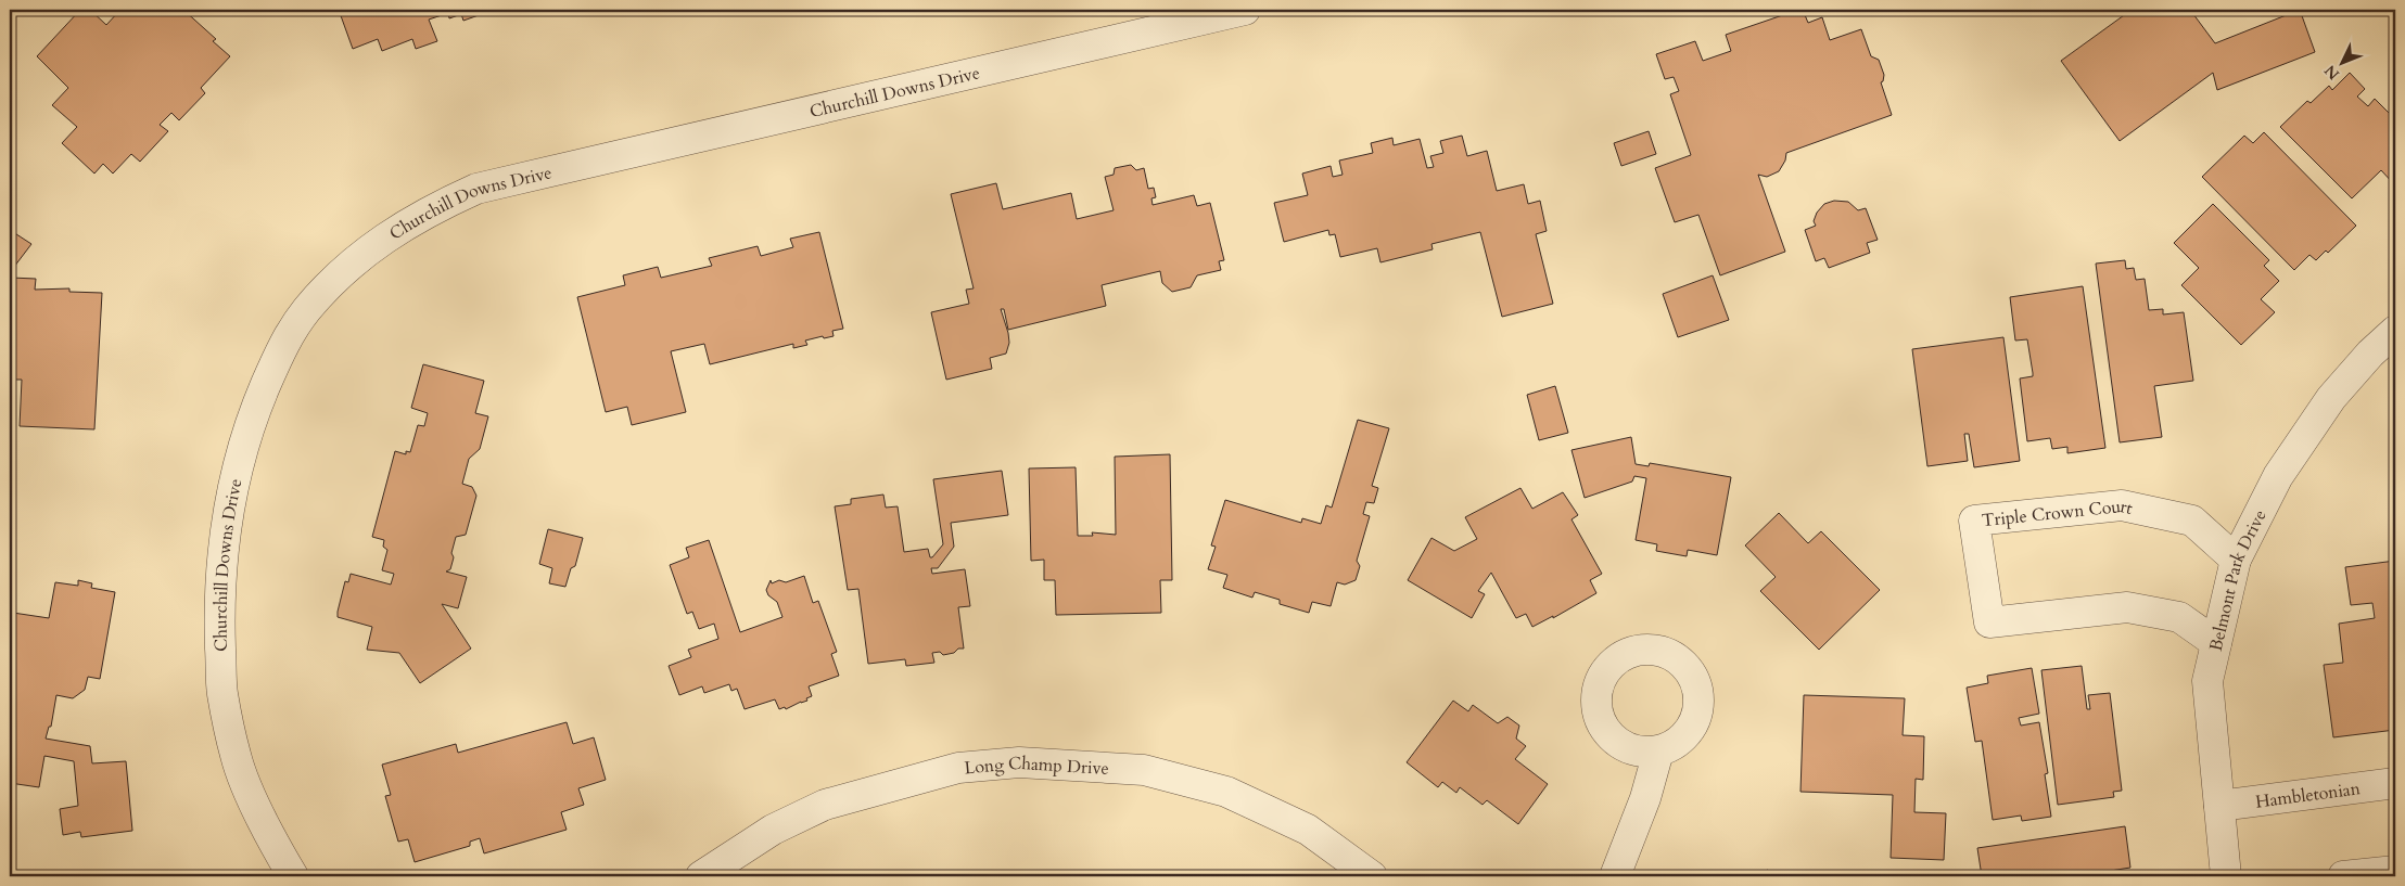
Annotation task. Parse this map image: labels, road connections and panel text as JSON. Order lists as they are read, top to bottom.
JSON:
{
  "streets": {
    "street": [
      "Churchill Downs Drive",
      "Triple Crown Court",
      "Belmont Park Drive",
      "Long Champ Drive",
      "Hambletonian"
    ]
  },
  "crossings": [
    ["Triple Crown Court", "Belmont Park Drive"],
    ["Belmont Park Drive", "Hambletonian"]
  ],
  "north": "bottom left"
}
